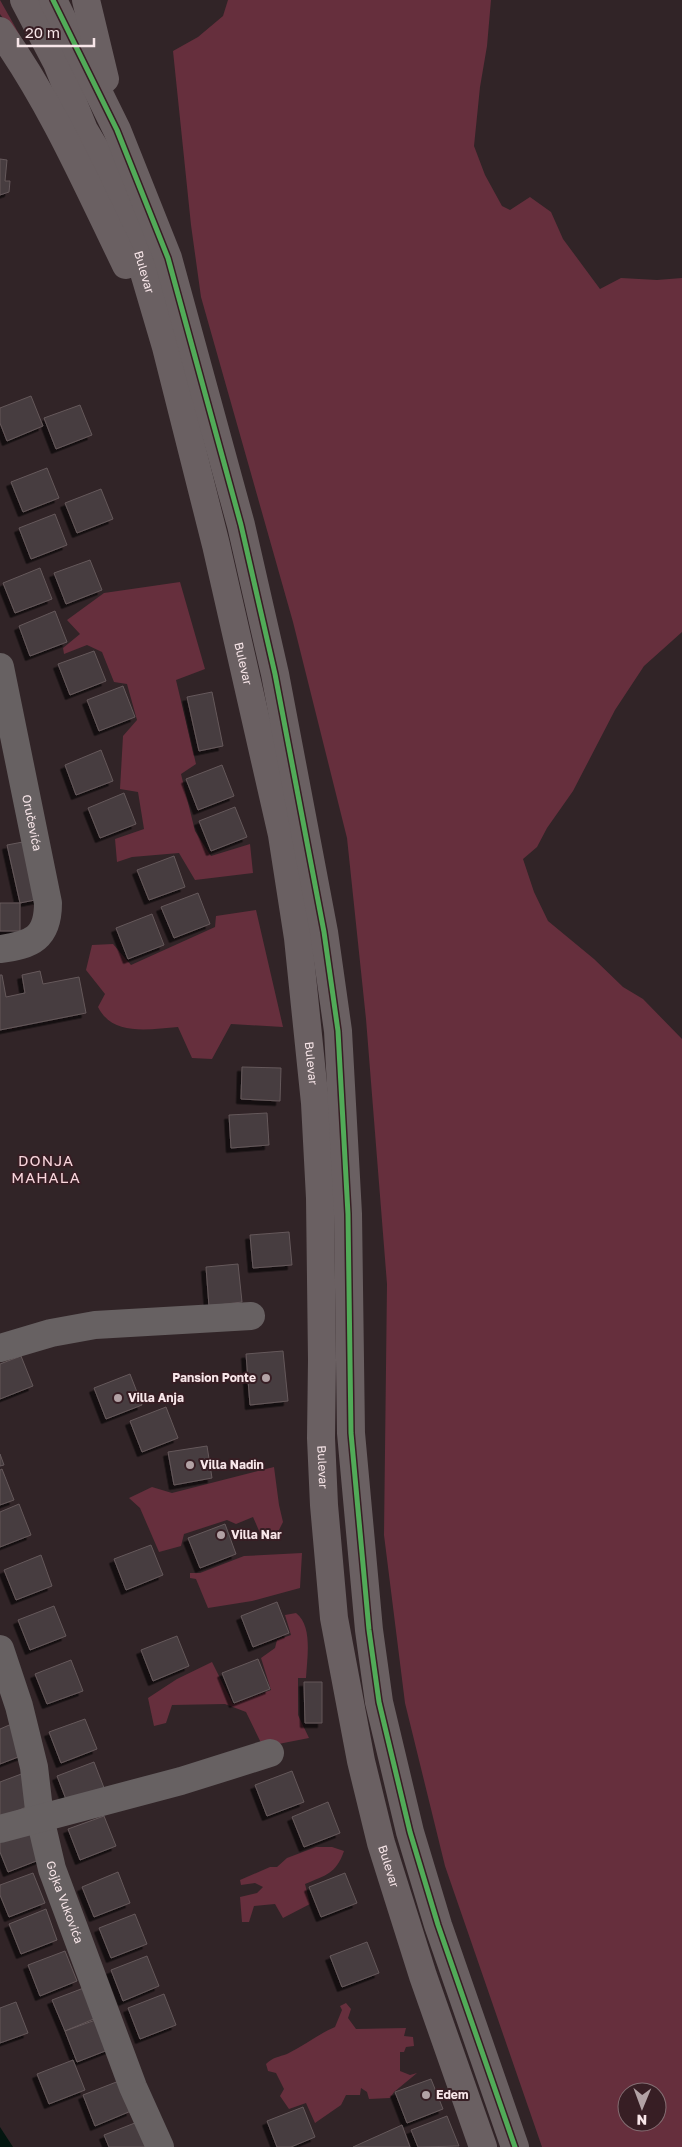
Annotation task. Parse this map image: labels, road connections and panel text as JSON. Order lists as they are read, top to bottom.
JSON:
{
  "streets": {
    "main road": ["Bulevar"],
    "street": ["Oručevića", "Gojka Vukovića"]
  },
  "districts": ["DONJA MAHALA"],
  "places": [
    "Pansion Ponte",
    "Villa Anja",
    "Villa Nadin",
    "Villa Nar",
    "Edem"
  ],
  "scale_bar": "20 m",
  "north": "bottom"
}
